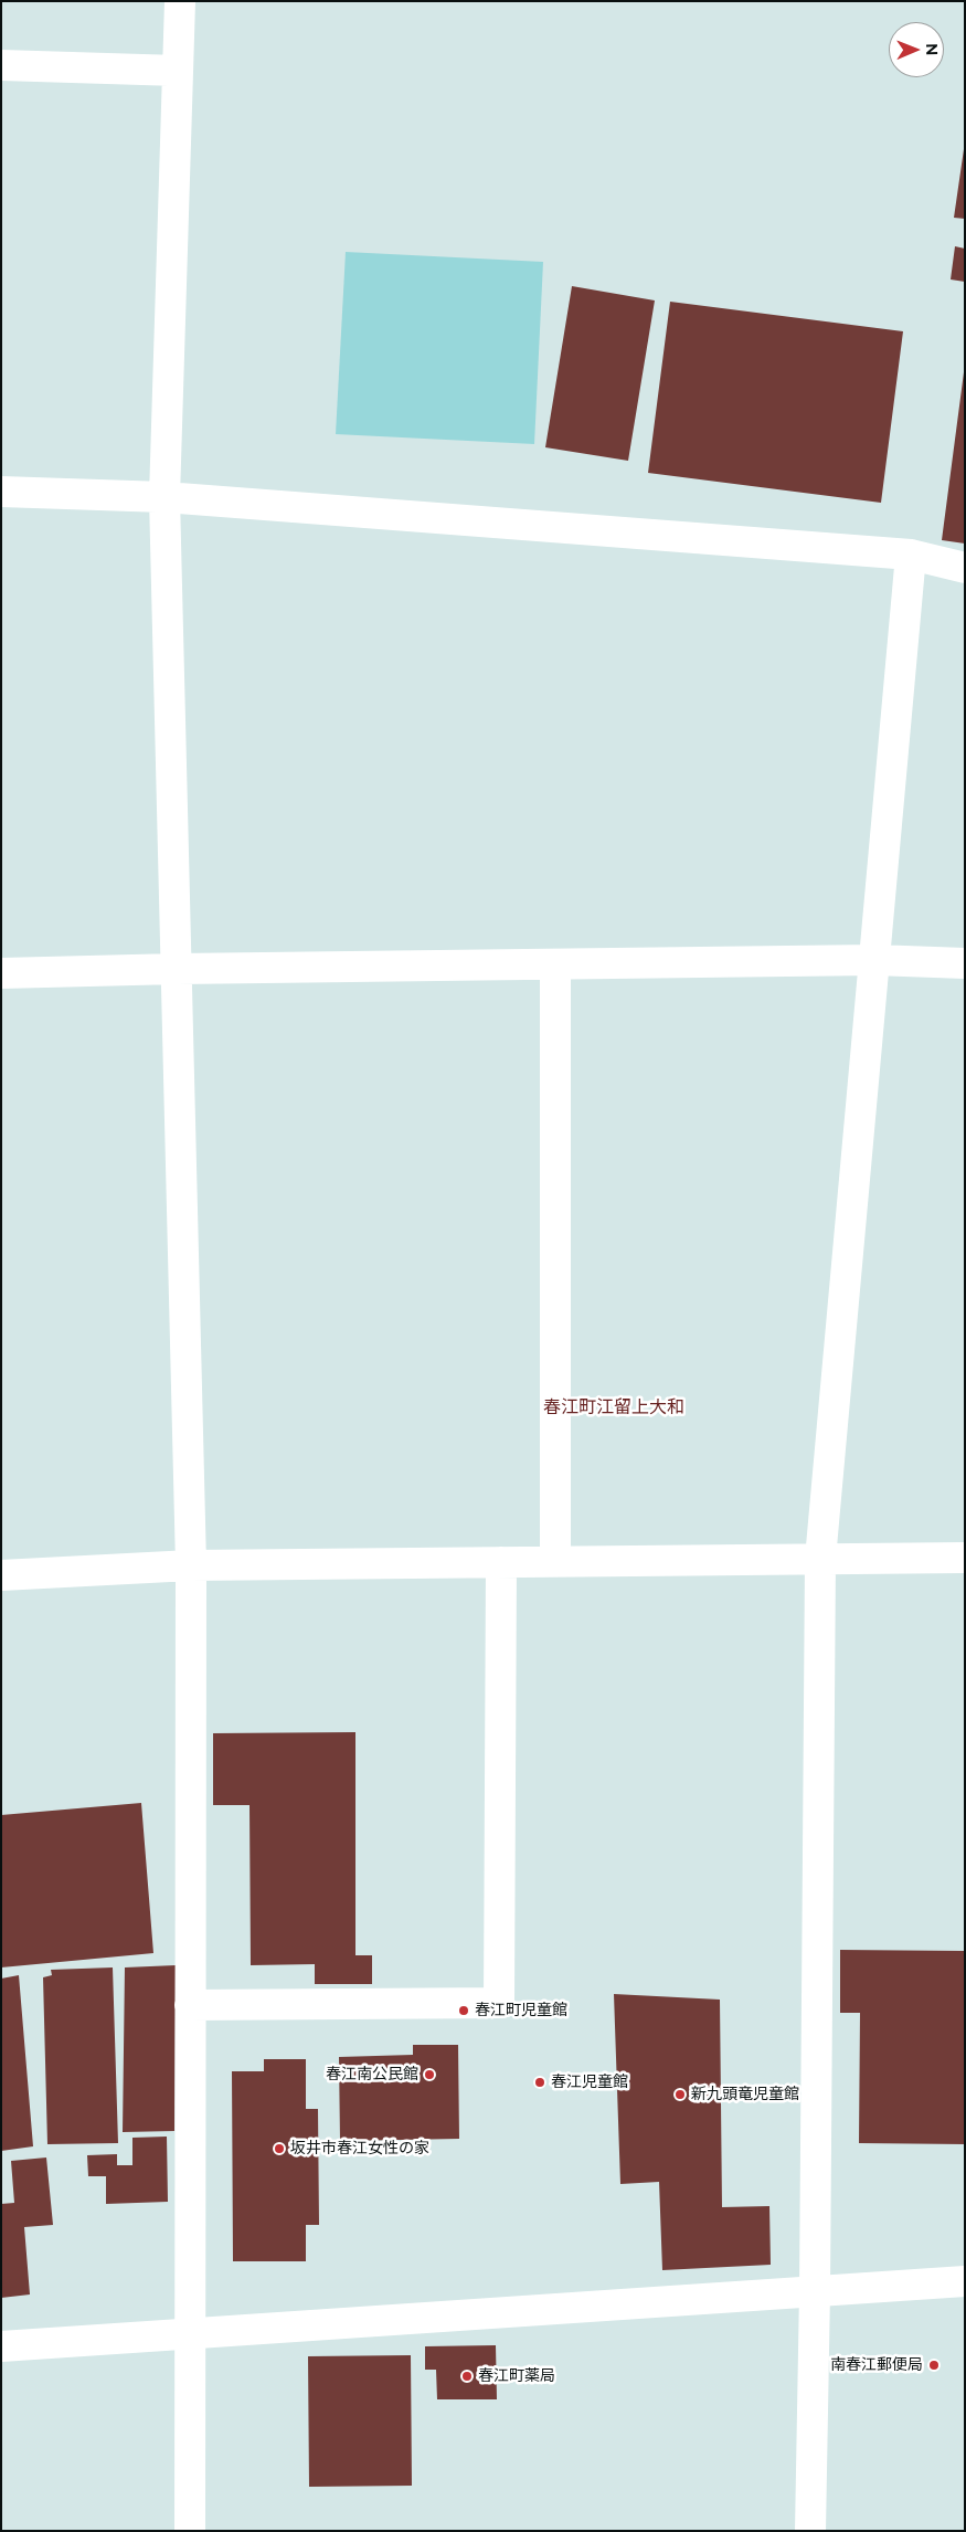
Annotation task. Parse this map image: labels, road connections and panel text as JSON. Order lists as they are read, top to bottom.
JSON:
{
  "districts": ["春江町江留上大和"],
  "places": [
    "春江町児童館",
    "春江南公民館",
    "春江児童館",
    "新九頭竜児童館",
    "坂井市春江女性の家",
    "南春江郵便局",
    "春江町薬局"
  ],
  "north": "right"
}
